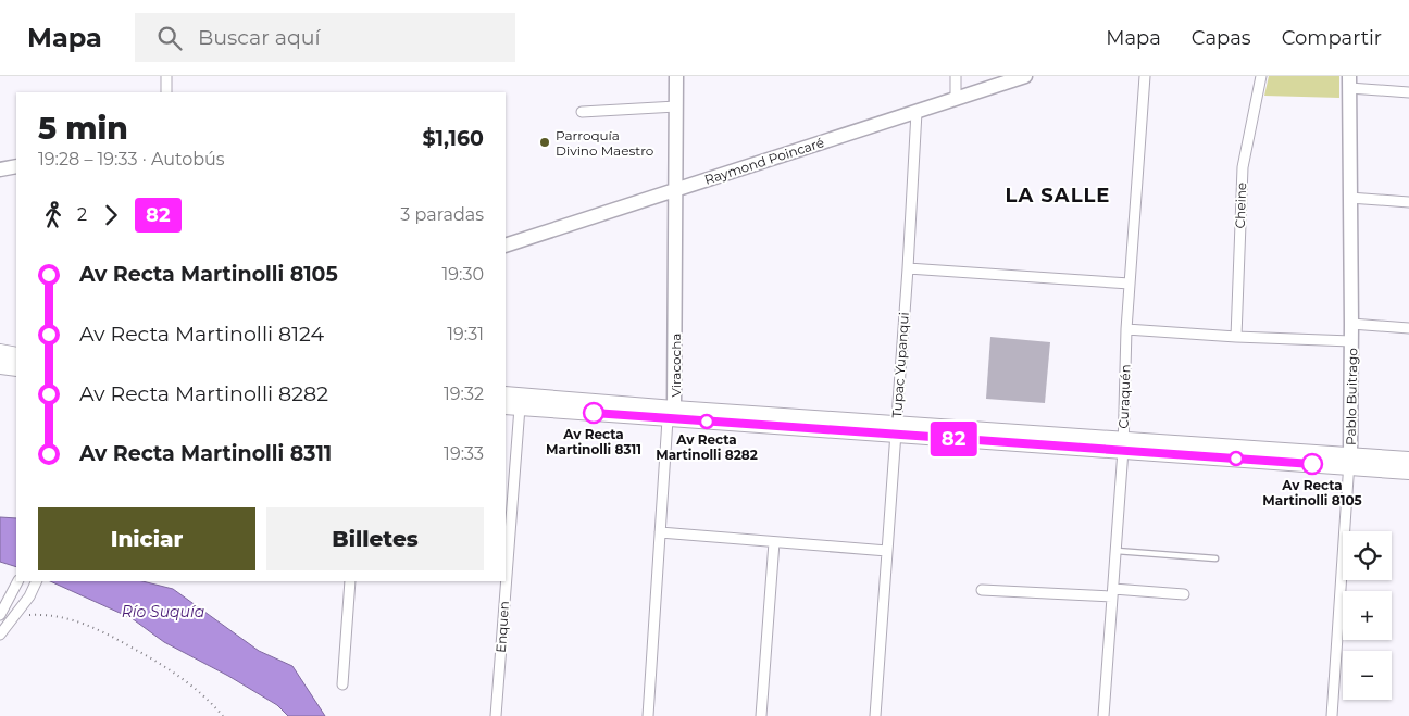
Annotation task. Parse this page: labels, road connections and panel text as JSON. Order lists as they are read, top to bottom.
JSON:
{
  "streets": {
    "main road": ["Raymond Poincaré", "Viracocha", "Pablo Buitrago"],
    "street": [
      "Cheine",
      "Tupac Yupanqui",
      "Curaquén",
      "Enquen"
    ]
  },
  "crossings": [
    ["Raymond Poincaré", "Viracocha"],
    ["Raymond Poincaré", "Tupac Yupanqui"]
  ],
  "districts": ["LA SALLE"],
  "water": ["Río Suquía"],
  "places": [
    "Parroquía Divino Maestro",
    "Av Recta Martinolli 8311",
    "Av Recta Martinolli 8282",
    "Av Recta Martinolli 8105"
  ],
  "lines": ["bus line 82"],
  "page": {
    "header": "Mapa",
    "search": "Buscar aquí",
    "nav": ["Mapa", "Capas", "Compartir"],
    "on_map": "82",
    "heading": ["5 min", "19:28 – 19:33 · Autobús", "$1,160"],
    "legs": ["2", "82", "3 paradas"],
    "list": [
      {
        "name": "Av Recta Martinolli 8105",
        "value": "19:30"
      },
      {
        "name": "Av Recta Martinolli 8124",
        "value": "19:31"
      },
      {
        "name": "Av Recta Martinolli 8282",
        "value": "19:32"
      },
      {
        "name": "Av Recta Martinolli 8311",
        "value": "19:33"
      }
    ],
    "buttons": ["Iniciar", "Billetes"],
    "map_buttons": ["+", "−"]
  }
}
